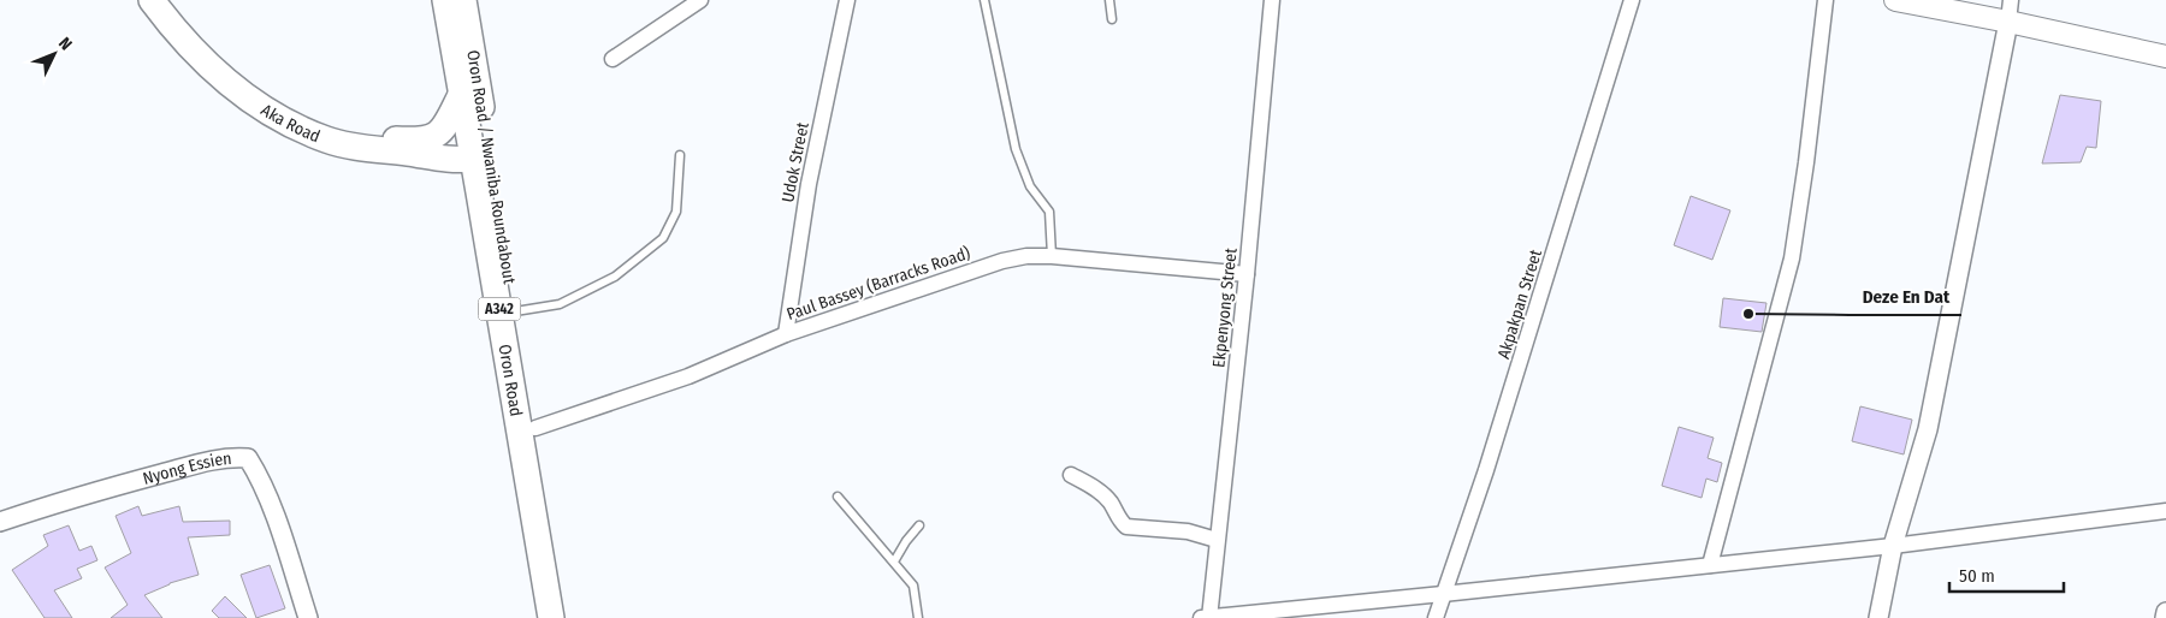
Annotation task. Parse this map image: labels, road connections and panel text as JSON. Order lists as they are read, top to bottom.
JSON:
{
  "streets": {
    "highway": [
      "Aka Road",
      "Oron Road / Nwaniba Roundabout",
      "A342",
      "Oron Road"
    ],
    "street": [
      "Udok Street",
      "Paul Bassey (Barracks Road)",
      "Akpakpan Street",
      "Ekpenyong Street",
      "Nyong Essien"
    ]
  },
  "crossings": [
    ["Aka Road", "Oron Road"],
    ["Udok Street", "Paul Bassey (Barracks Road)"],
    ["Oron Road / Nwaniba Roundabout", "Paul Bassey (Barracks Road)"],
    ["Paul Bassey (Barracks Road)", "Ekpenyong Street"]
  ],
  "places": ["Deze En Dat"],
  "scale_bar": "50 m",
  "north": "top right"
}
